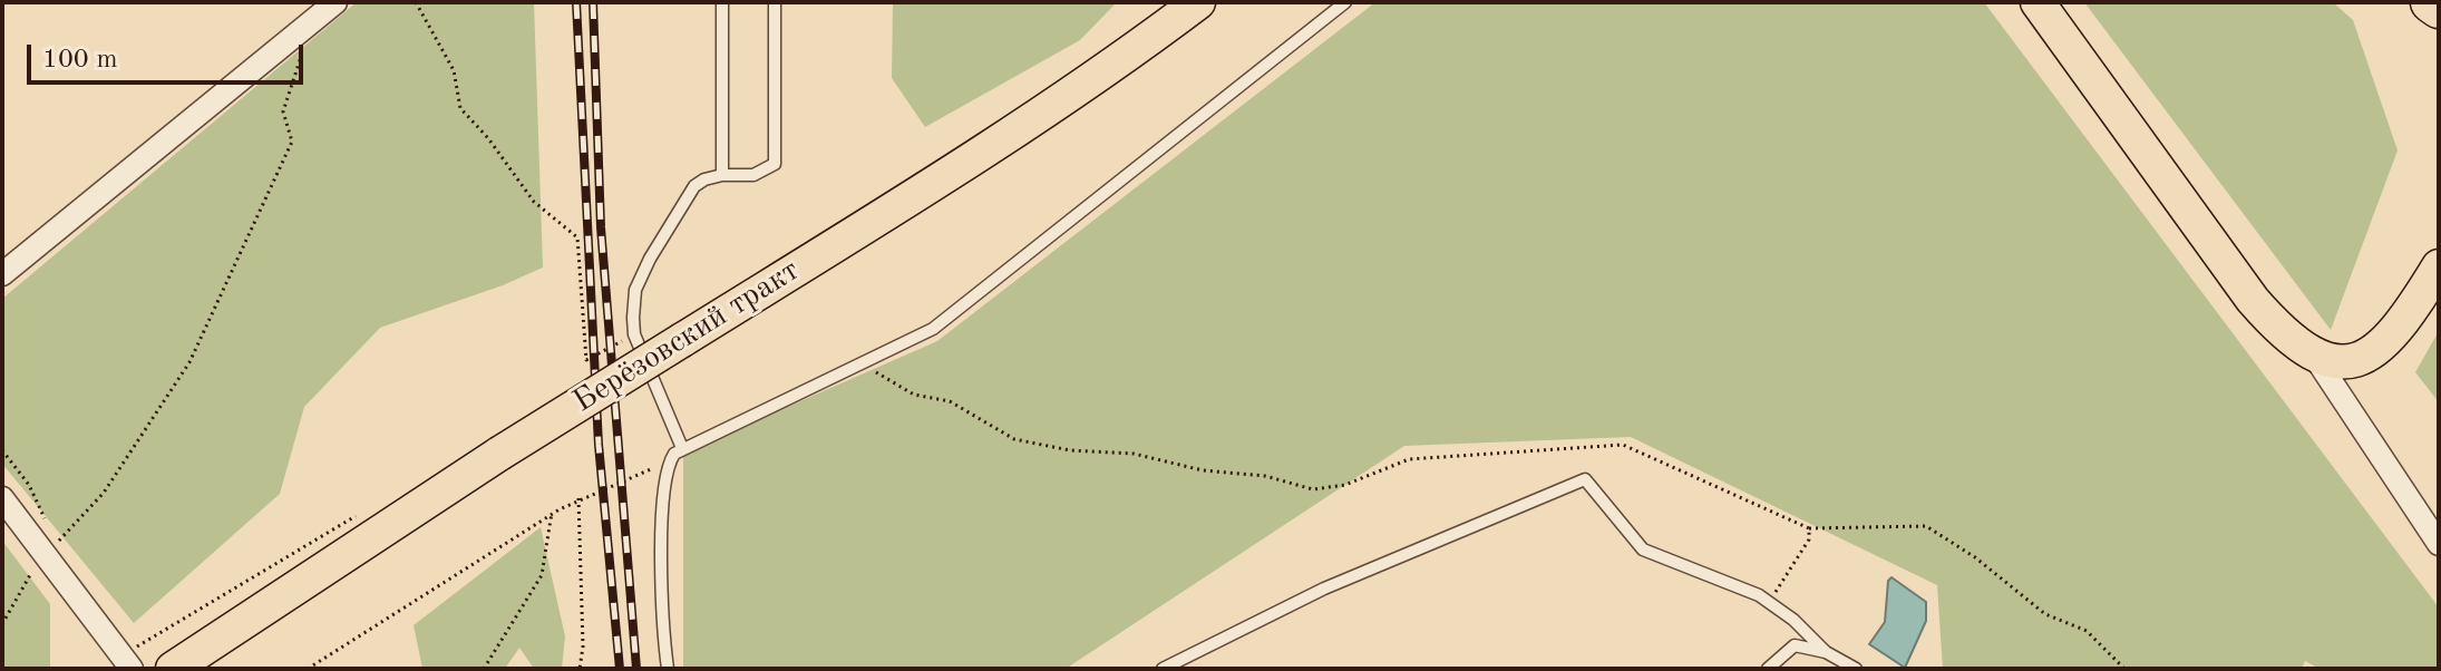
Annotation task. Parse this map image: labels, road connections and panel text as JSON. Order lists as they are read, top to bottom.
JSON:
{
  "streets": {
    "main road": ["Берёзовский тракт"]
  },
  "scale_bar": "100 m"
}
